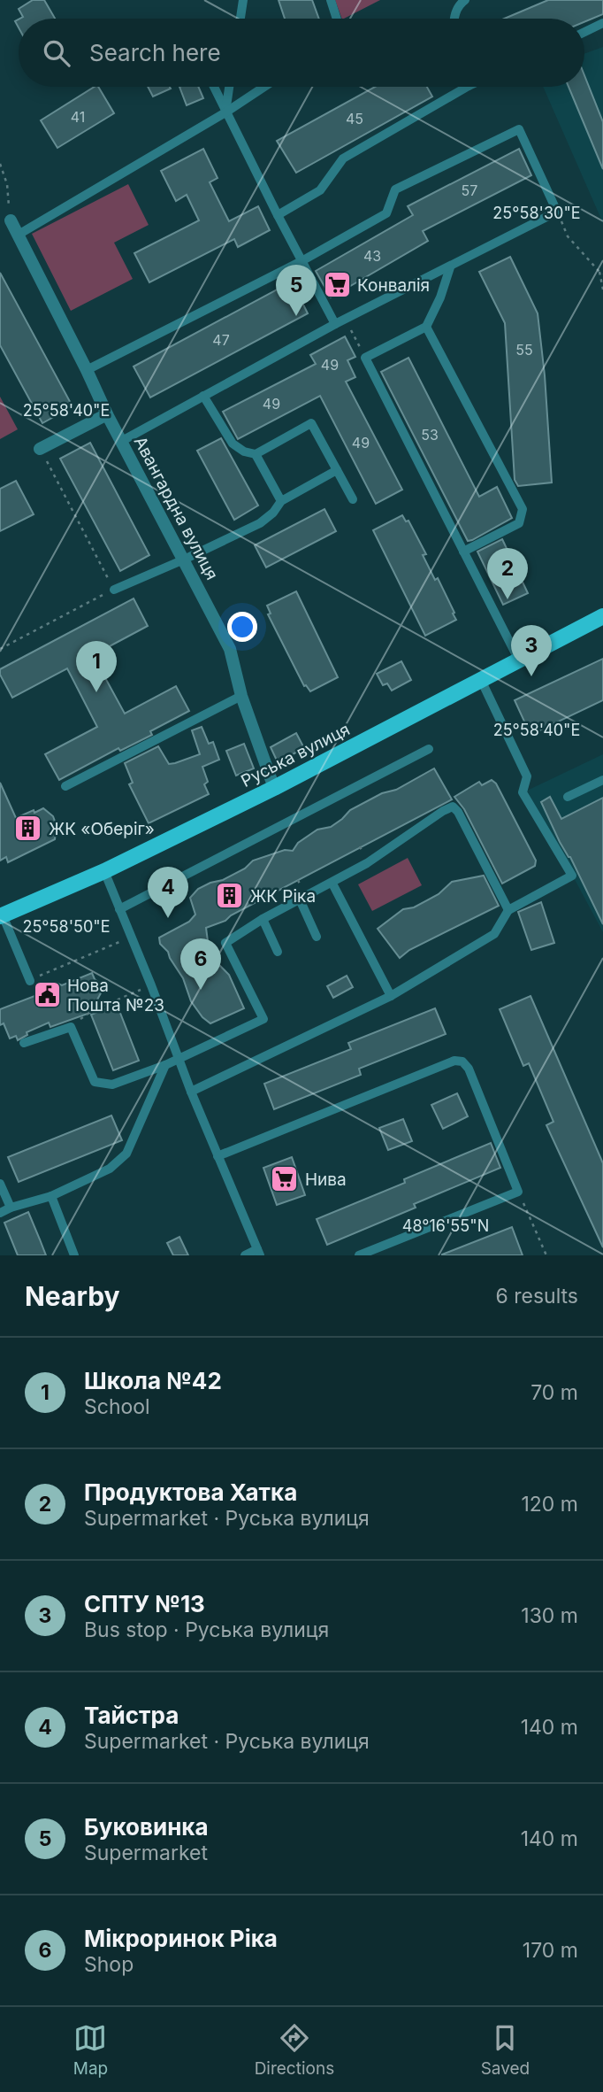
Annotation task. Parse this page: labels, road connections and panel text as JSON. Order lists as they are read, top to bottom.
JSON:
{
  "streets": {
    "main road": ["Руська вулиця"],
    "street": ["Авангардна вулиця"]
  },
  "crossings": [
    ["Авангардна вулиця", "Руська вулиця"]
  ],
  "places": {
    "supermarket": ["Конвалія", "Нива"],
    "building": ["ЖК «Оберіг»", "ЖК Ріка"],
    "public building": ["Нова Пошта №23"]
  },
  "house_numbers": [
    "41",
    "45",
    "57",
    "43",
    "47",
    "55",
    "49",
    "49",
    "53",
    "49"
  ],
  "page": {
    "search": "Search here",
    "pins": [
      "5",
      "2",
      "3",
      "1",
      "4",
      "6"
    ],
    "heading": ["Nearby", "6 results"],
    "list": [
      {
        "mark": "1",
        "name": "Школа №42",
        "note": "School",
        "value": "70 m"
      },
      {
        "mark": "2",
        "name": "Продуктова Хатка",
        "note": "Supermarket · Руська вулиця",
        "value": "120 m"
      },
      {
        "mark": "3",
        "name": "СПТУ №13",
        "note": "Bus stop · Руська вулиця",
        "value": "130 m"
      },
      {
        "mark": "4",
        "name": "Тайстра",
        "note": "Supermarket · Руська вулиця",
        "value": "140 m"
      },
      {
        "mark": "5",
        "name": "Буковинка",
        "note": "Supermarket",
        "value": "140 m"
      },
      {
        "mark": "6",
        "name": "Мікроринок Ріка",
        "note": "Shop",
        "value": "170 m"
      }
    ],
    "nav": ["Map", "Directions", "Saved"]
  },
  "coordinates": [
    "25°58'30\"E",
    "25°58'40\"E",
    "25°58'50\"E",
    "48°16'55\"N"
  ]
}
